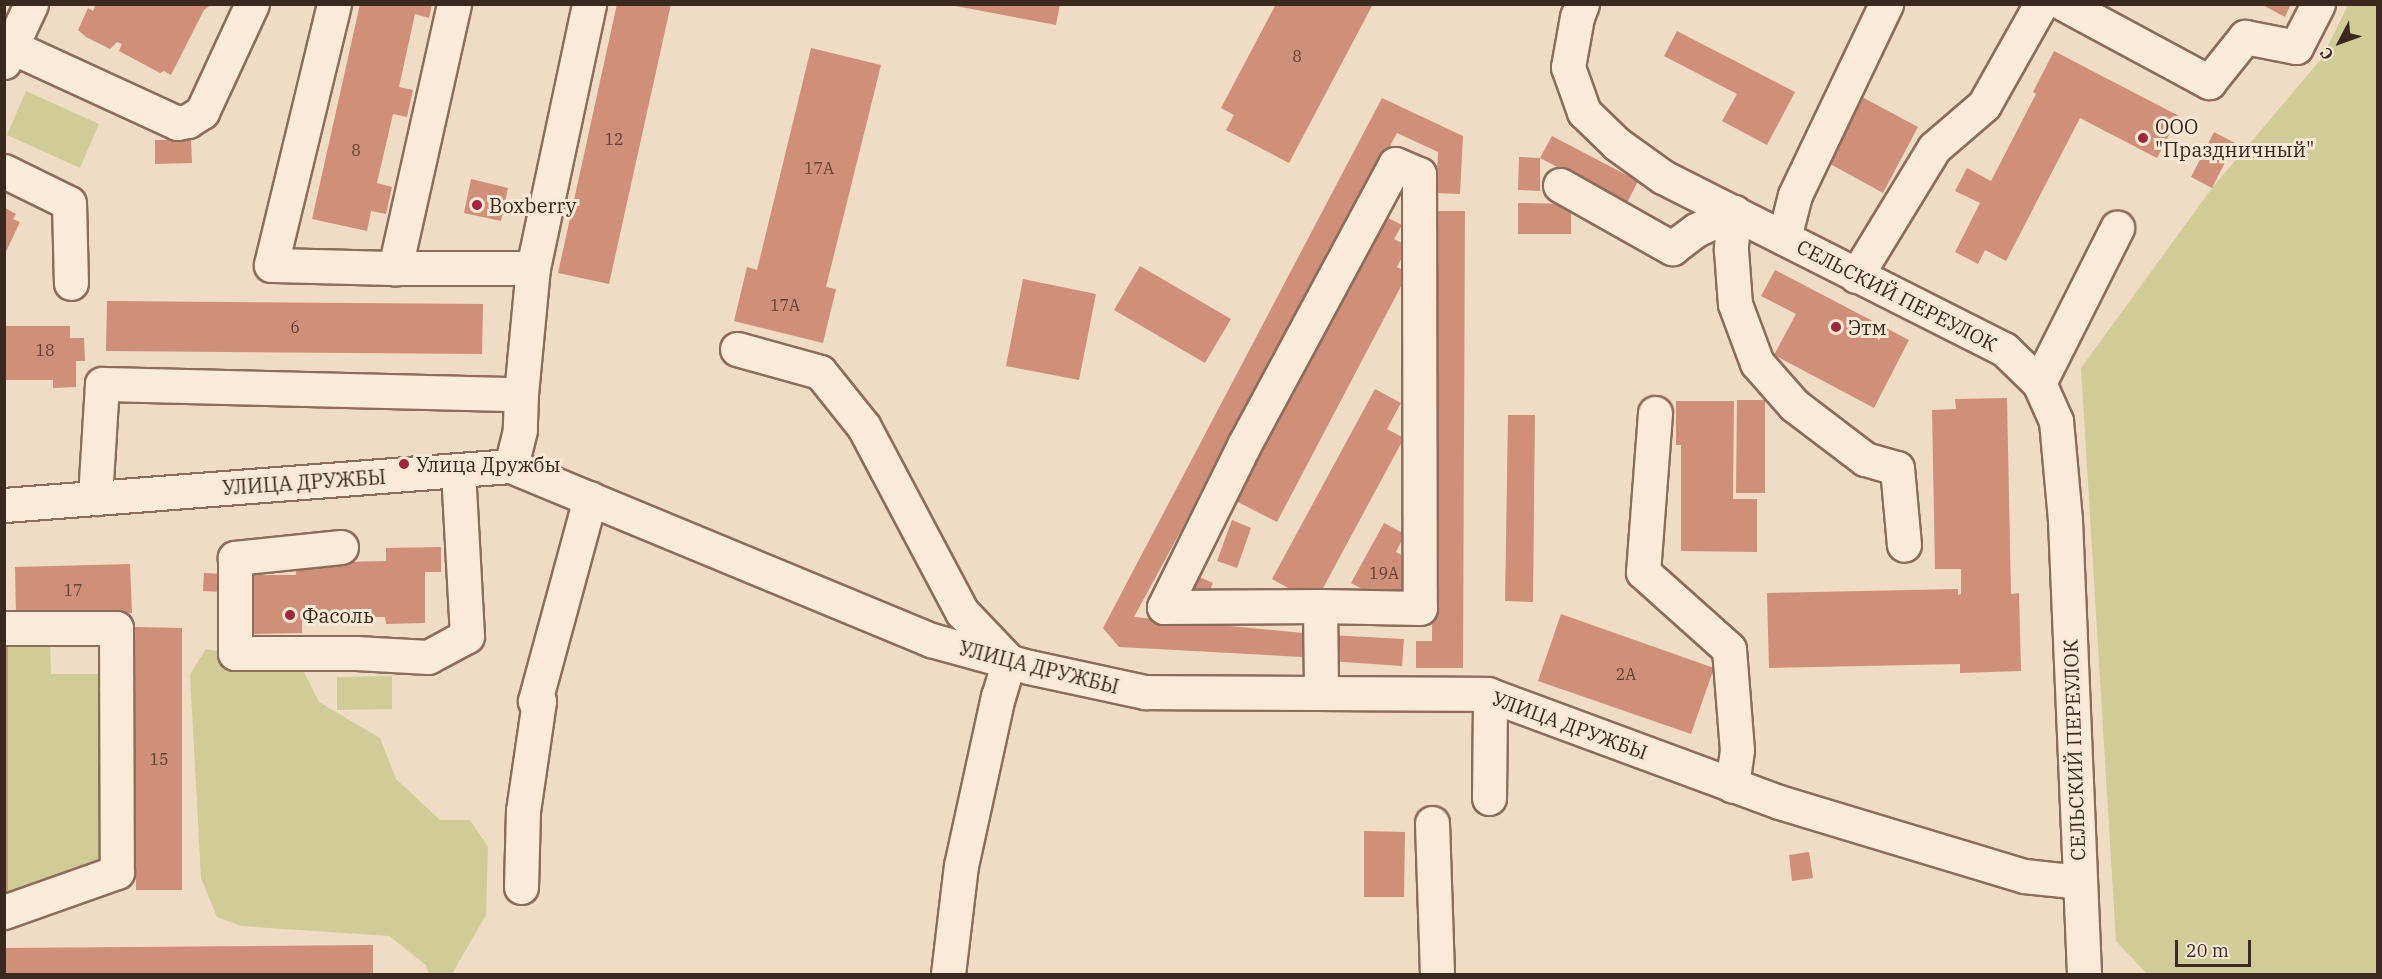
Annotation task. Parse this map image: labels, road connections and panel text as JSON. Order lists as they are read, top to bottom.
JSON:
{
  "streets": {
    "street": ["СЕЛЬСКИЙ ПЕРЕУЛОК", "УЛИЦА ДРУЖБЫ"]
  },
  "crossings": [
    ["СЕЛЬСКИЙ ПЕРЕУЛОК", "УЛИЦА ДРУЖБЫ"]
  ],
  "places": [
    "ООО \"Праздничный\"",
    "Boxberry",
    "Этм",
    "Улица Дружбы",
    "Фасоль"
  ],
  "house_numbers": [
    "8",
    "12",
    "8",
    "17А",
    "17А",
    "6",
    "18",
    "19А",
    "17",
    "2А",
    "15"
  ],
  "scale_bar": "20 m",
  "north": "bottom left"
}
